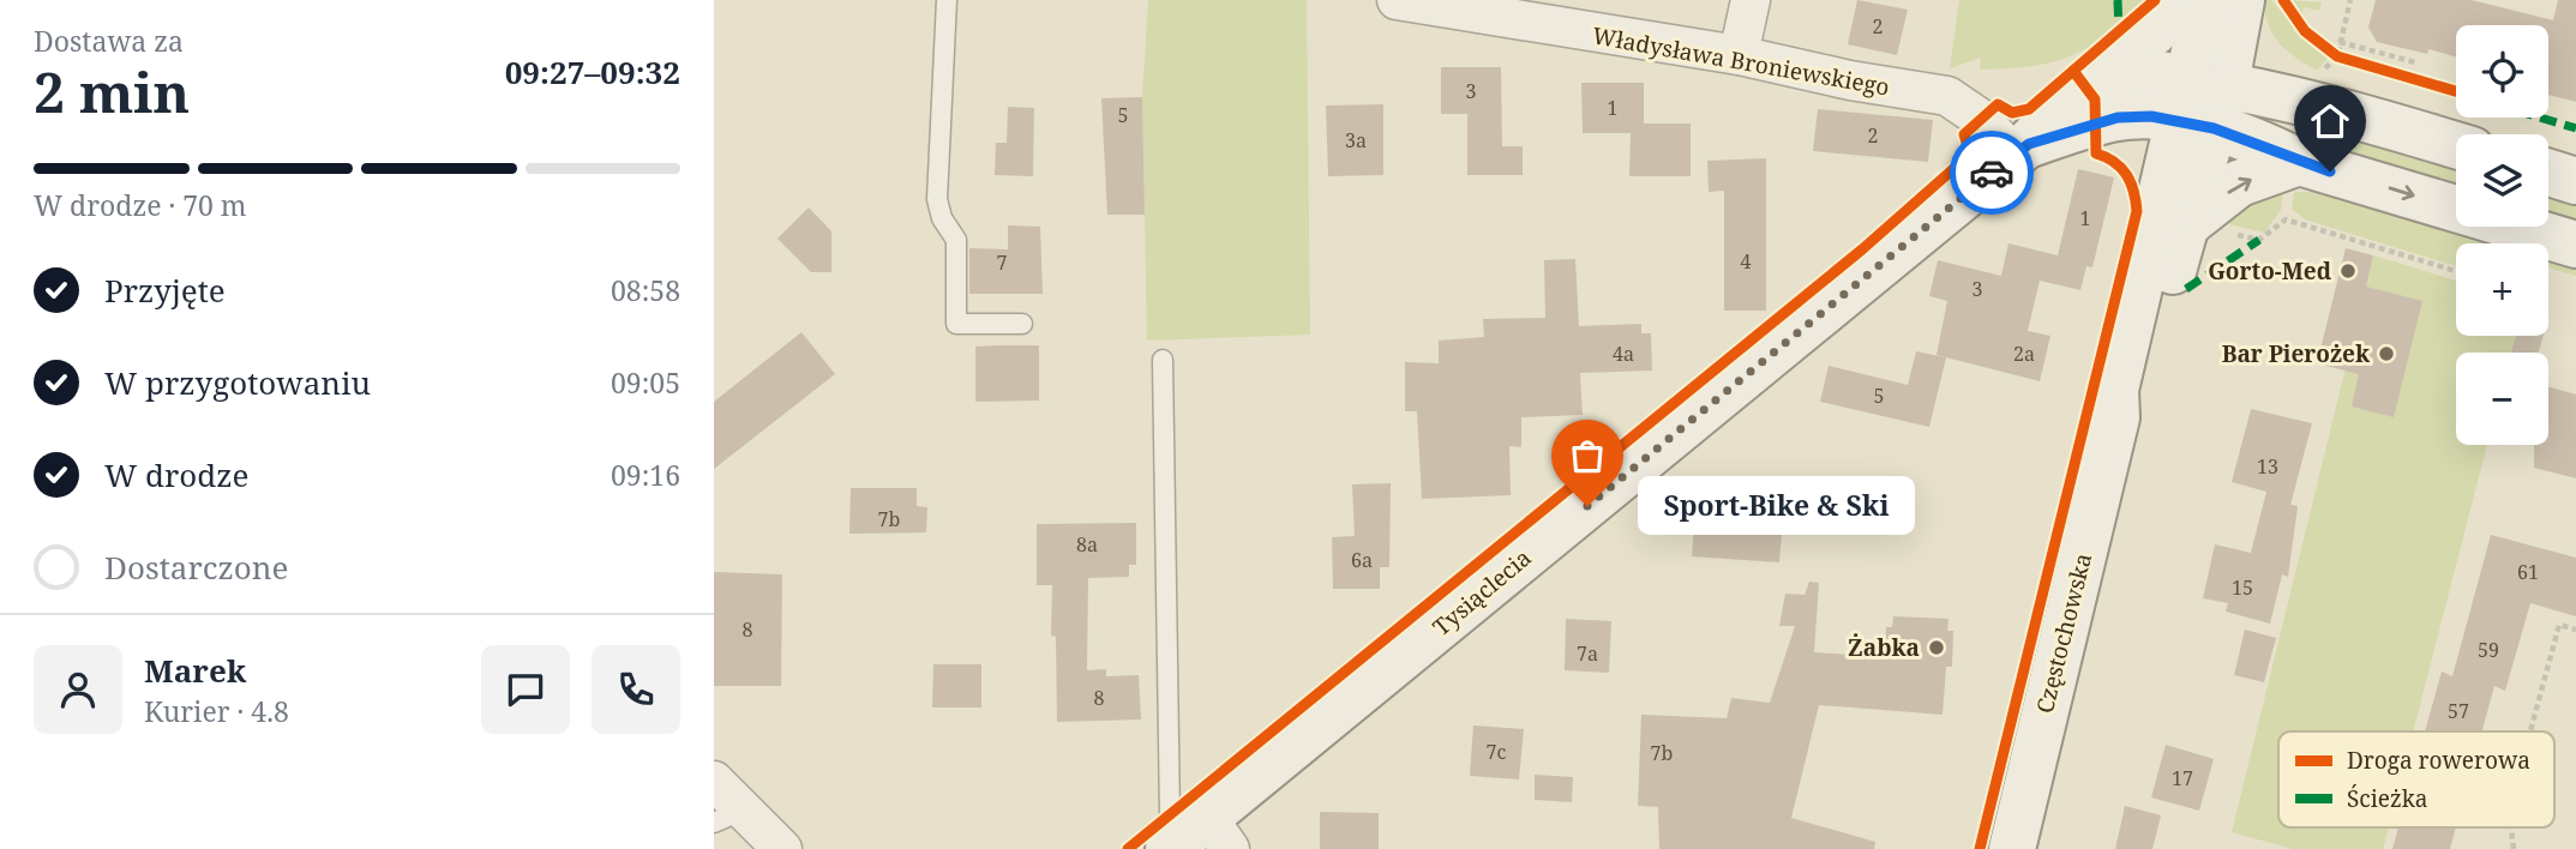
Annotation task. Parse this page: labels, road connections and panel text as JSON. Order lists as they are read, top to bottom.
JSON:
{
  "streets": {
    "street": ["Władysława Broniewskiego", "Tysiąclecia", "Częstochowska"]
  },
  "crossings": [
    ["Władysława Broniewskiego", "Tysiąclecia"],
    ["Tysiąclecia", "Częstochowska"]
  ],
  "places": [
    "Gorto-Med",
    "Bar Pierożek",
    "Sport-Bike & Ski",
    "Żabka"
  ],
  "house_numbers": [
    "2",
    "3",
    "1",
    "5",
    "2",
    "3a",
    "1",
    "4",
    "7",
    "3",
    "4a",
    "2a",
    "5",
    "13",
    "7b",
    "8a",
    "6a",
    "61",
    "15",
    "8",
    "59",
    "7a",
    "8",
    "57",
    "7c",
    "7b",
    "17"
  ],
  "legend": ["Droga rowerowa", "Ścieżka"],
  "page": {
    "heading": ["2 min", "Dostawa za", "09:27–09:32"],
    "panel": ["Marek", "Kurier · 4.8"],
    "map_buttons": ["+", "−"],
    "bar": "W drodze · 70 m",
    "list": [
      ["Przyjęte", "08:58"],
      ["W przygotowaniu", "09:05"],
      ["W drodze", "09:16"],
      "Dostarczone"
    ],
    "bubble": "Sport-Bike & Ski"
  }
}
